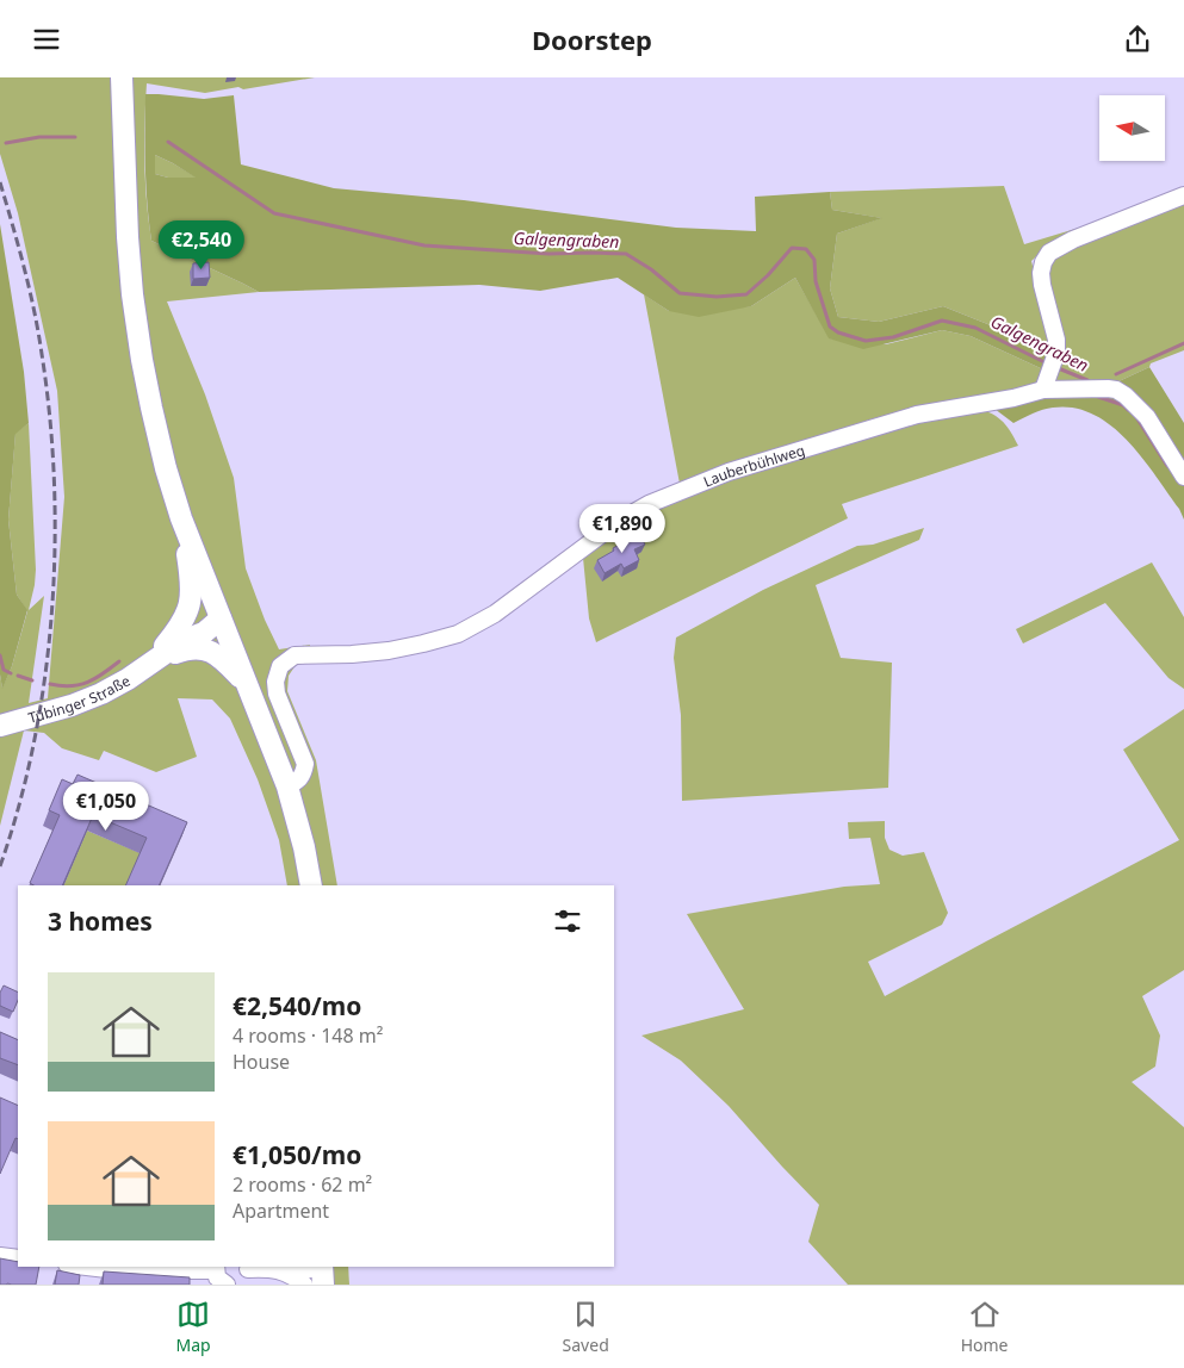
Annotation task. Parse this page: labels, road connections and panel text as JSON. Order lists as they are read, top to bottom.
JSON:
{
  "streets": {
    "main road": ["Tübinger Straße"],
    "street": ["Lauberbühlweg"]
  },
  "water": ["Galgengraben"],
  "north": "left",
  "page": {
    "header": "Doorstep",
    "price": ["€2,540", "€1,890", "€1,050"],
    "heading": "3 homes",
    "list": [
      {
        "name": "€2,540/mo",
        "note": "4 rooms · 148 m² · House"
      },
      {
        "name": "€1,050/mo",
        "note": "2 rooms · 62 m² · Apartment"
      }
    ],
    "tabs": ["Map", "Saved", "Home"]
  }
}
